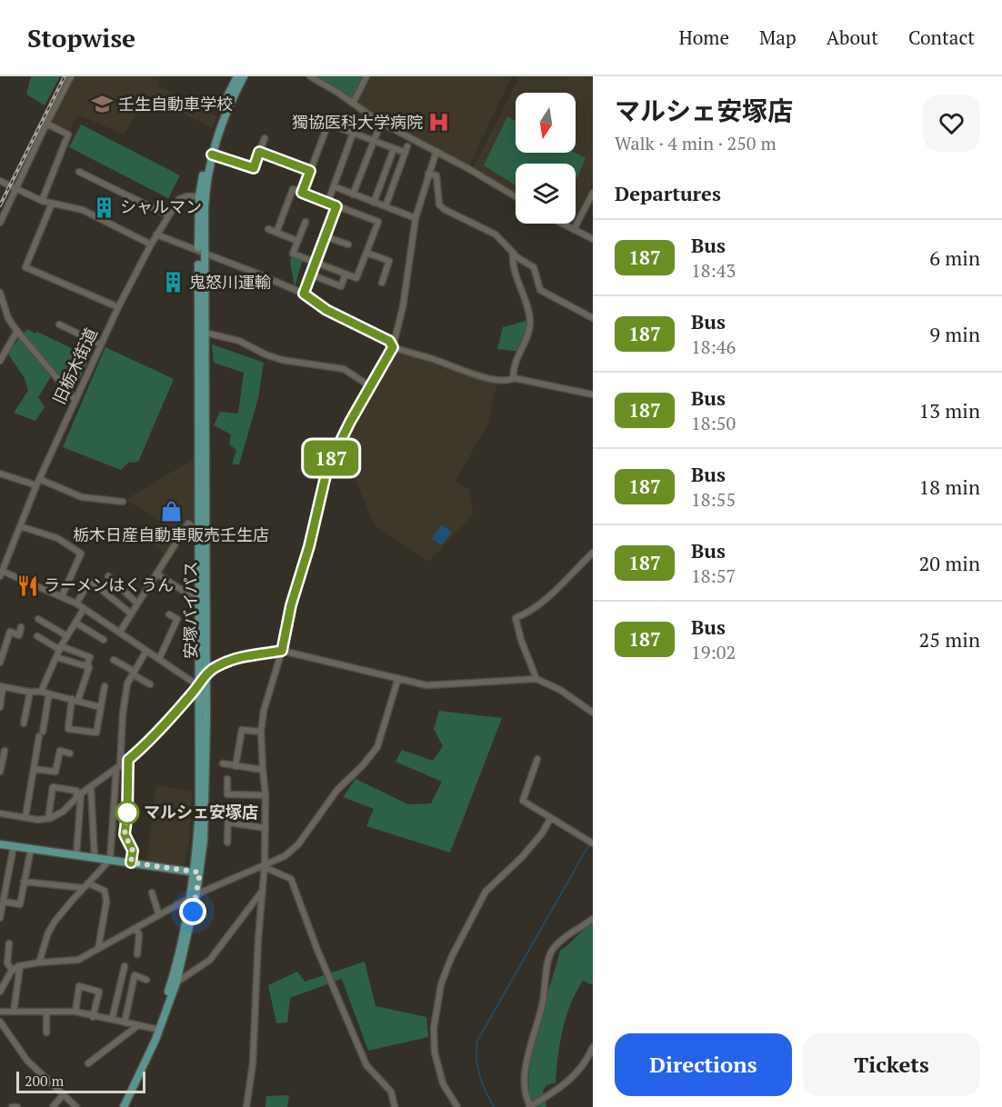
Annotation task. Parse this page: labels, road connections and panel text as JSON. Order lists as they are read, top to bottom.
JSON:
{
  "streets": {
    "main road": ["安塚バイパス"],
    "street": ["旧栃木街道"]
  },
  "crossings": [
    ["旧栃木街道", "安塚バイパス"]
  ],
  "places": {
    "school or university": ["壬生自動車学校"],
    "hospital": ["獨協医科大学病院"],
    "building": ["シャルマン", "鬼怒川運輸"],
    "shop": ["栃木日産自動車販売壬生店"],
    "restaurant": ["ラーメンはくうん"],
    "other": ["マルシェ安塚店"]
  },
  "lines": ["bus line 187"],
  "scale_bar": "200 m",
  "north": "bottom",
  "page": {
    "header": "Stopwise",
    "nav": [
      "Home",
      "Map",
      "About",
      "Contact"
    ],
    "on_map": "187",
    "heading": [
      ["マルシェ安塚店", "Walk · 4 min · 250 m"],
      "Departures"
    ],
    "list": [
      {
        "mark": "187",
        "name": "Bus",
        "note": "18:43",
        "value": "6 min"
      },
      {
        "mark": "187",
        "name": "Bus",
        "note": "18:46",
        "value": "9 min"
      },
      {
        "mark": "187",
        "name": "Bus",
        "note": "18:50",
        "value": "13 min"
      },
      {
        "mark": "187",
        "name": "Bus",
        "note": "18:55",
        "value": "18 min"
      },
      {
        "mark": "187",
        "name": "Bus",
        "note": "18:57",
        "value": "20 min"
      },
      {
        "mark": "187",
        "name": "Bus",
        "note": "19:02",
        "value": "25 min"
      }
    ],
    "buttons": ["Directions", "Tickets"],
    "scale": "200 m"
  }
}
